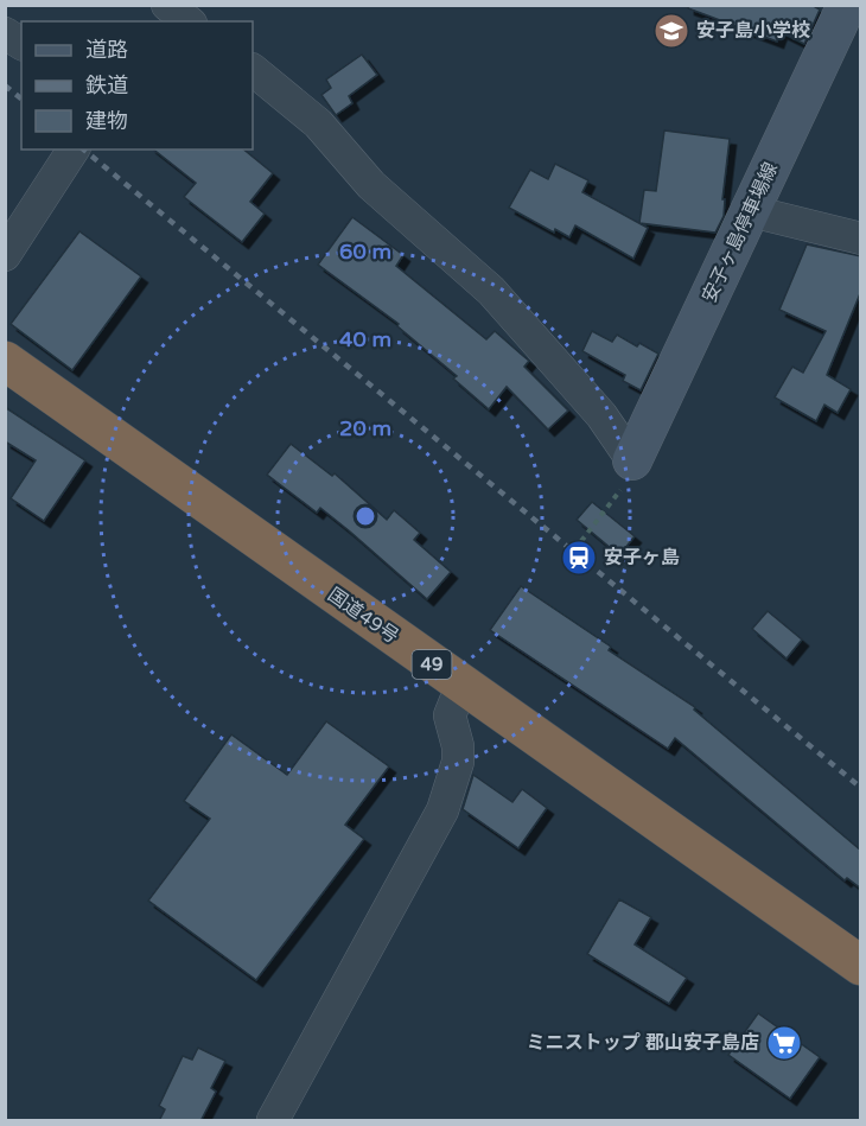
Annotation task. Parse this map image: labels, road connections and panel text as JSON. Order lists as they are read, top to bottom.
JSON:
{
  "streets": {
    "highway": ["国道49号", "49"],
    "main road": ["安子ヶ島停車場線"]
  },
  "places": {
    "school or university": ["安子島小学校"],
    "station": ["安子ヶ島"],
    "supermarket": ["ミニストップ 郡山安子島店"]
  },
  "legend": ["道路", "鉄道", "建物"],
  "rings": ["60 m", "40 m", "20 m"]
}
